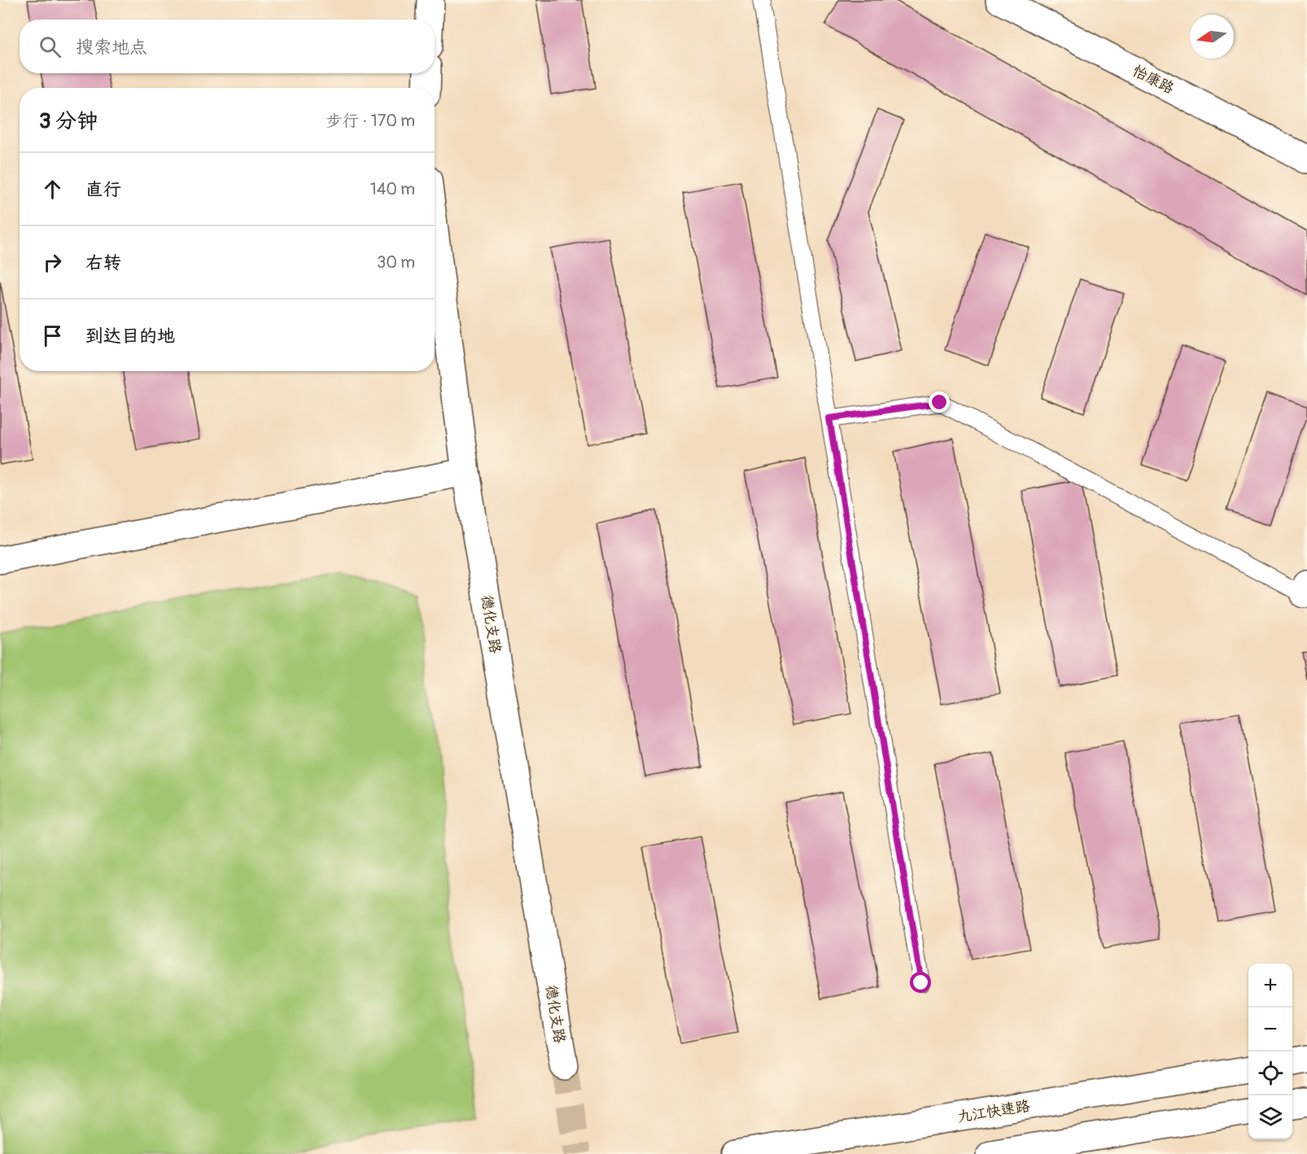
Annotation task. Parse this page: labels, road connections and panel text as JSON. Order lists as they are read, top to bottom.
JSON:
{
  "streets": {
    "main road": ["怡康路", "德化支路", "九江快速路"]
  },
  "north": "left",
  "page": {
    "search": "搜索地点",
    "heading": ["3 分钟", "步行 · 170 m"],
    "list": [
      ["直行", "140 m"],
      ["右转", "30 m"],
      "到达目的地"
    ],
    "map_buttons": ["+", "−"]
  }
}
